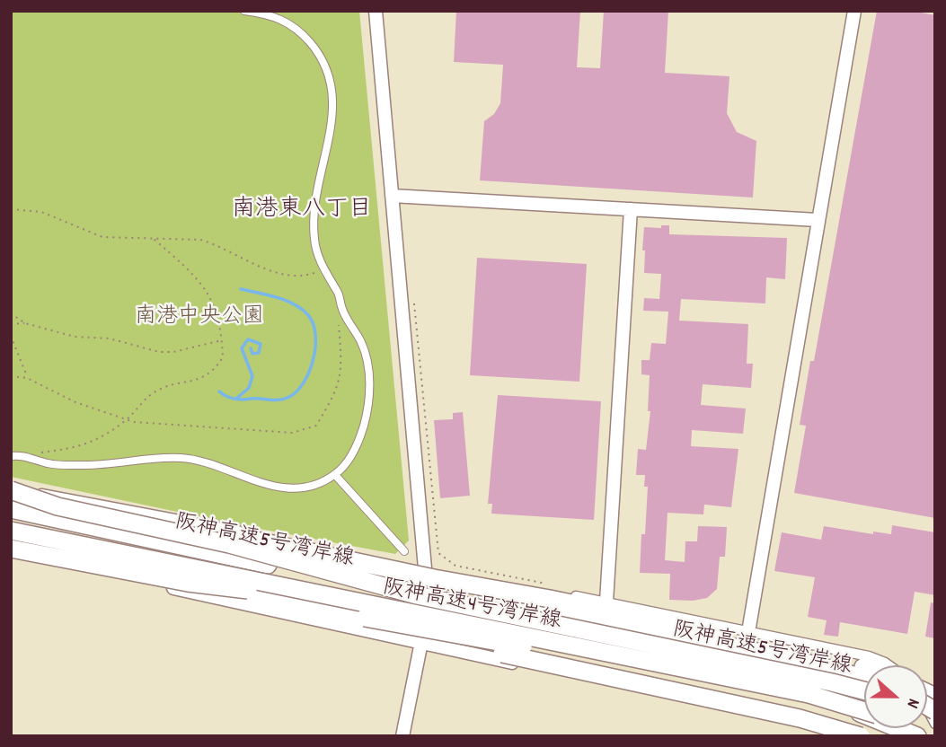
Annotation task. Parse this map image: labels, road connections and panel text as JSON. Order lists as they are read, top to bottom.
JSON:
{
  "streets": {
    "highway": ["阪神高速5号湾岸線", "阪神高速4号湾岸線"]
  },
  "districts": ["南港東八丁目"],
  "parks": ["南港中央公園"],
  "north": "right"
}
